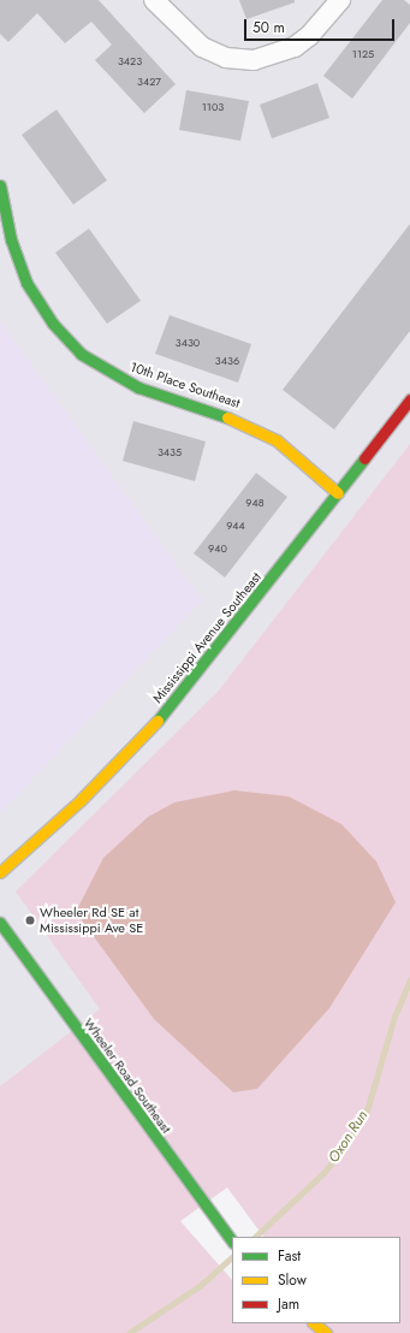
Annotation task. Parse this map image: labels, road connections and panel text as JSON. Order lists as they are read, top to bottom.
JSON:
{
  "streets": {
    "main road": ["10th Place Southeast", "Mississippi Avenue Southeast", "Wheeler Road Southeast"]
  },
  "crossings": [
    ["10th Place Southeast", "Mississippi Avenue Southeast"]
  ],
  "water": ["Oxon Run"],
  "places": ["Wheeler Rd SE at Mississippi Ave SE"],
  "house_numbers": [
    "1125",
    "3423",
    "3427",
    "1103",
    "3430",
    "3436",
    "3435",
    "948",
    "944",
    "940"
  ],
  "legend": ["Fast", "Slow", "Jam"],
  "scale_bar": "50 m"
}
